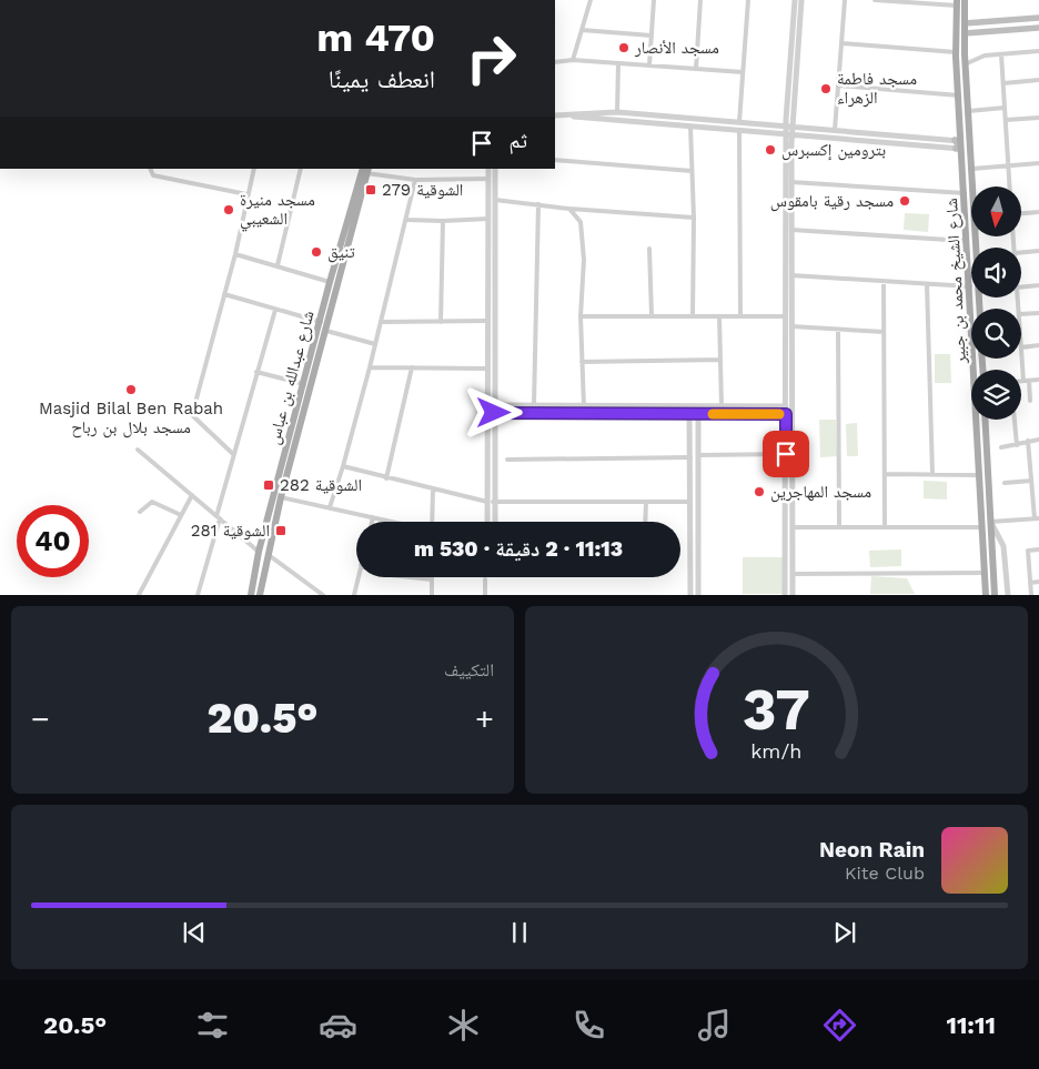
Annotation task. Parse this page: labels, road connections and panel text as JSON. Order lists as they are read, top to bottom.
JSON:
{
  "streets": {
    "main road": ["شارع الشيخ محمد بن جبير", "شارع عبدالله بن عباس"]
  },
  "places": {
    "other": [
      "مسجد الأنصار",
      "مسجد فاطمة الزهراء",
      "بترومين إكسبرس",
      "مسجد رقية بامقوس",
      "مسجد منيرة الشعيبي",
      "تنيق",
      "Masjid Bilal Ben Rabah مسجد بلال بن رباح",
      "مسجد المهاجرين"
    ],
    "transit": ["الشوقية 279", "الشوقية 282", "الشوقية 281"]
  },
  "north": "bottom",
  "page": {
    "turn": ["470 m", "انعطف يمينًا"],
    "then": "ثم",
    "limit": "40",
    "trip": "11:13 · 2 دقيقة · 530 m",
    "tile": "التكييف",
    "heat": ["−", "20.5°", "+"],
    "song": ["Neon Rain", "Kite Club"],
    "tabs": ["11:11", "20.5°"],
    "gauge": ["37", "km/h"]
  }
}
